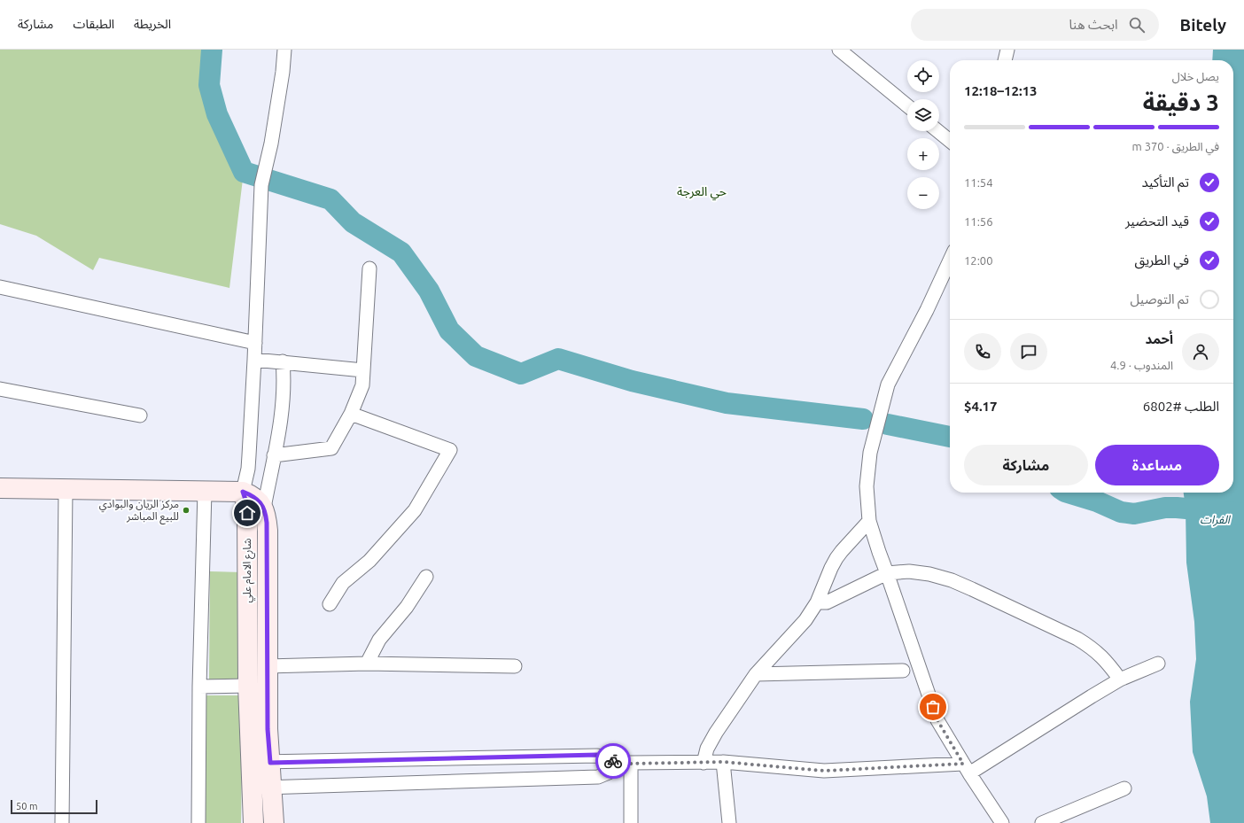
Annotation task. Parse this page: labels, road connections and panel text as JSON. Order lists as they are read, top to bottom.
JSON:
{
  "streets": {
    "street": ["شارع الامام علي"]
  },
  "districts": ["حي العرجة"],
  "water": ["الفرات"],
  "places": ["مركز الريان والبوادي للبيع المباشر"],
  "scale_bar": "50 m",
  "page": {
    "header": "Bitely",
    "search": "ابحث هنا",
    "nav": ["الخريطة", "الطبقات", "مشاركة"],
    "map_buttons": ["+", "−"],
    "heading": ["3 دقيقة", "يصل خلال", "12:13–12:18"],
    "panel": [
      "أحمد",
      "المندوب · 4.9",
      "الطلب #6802",
      "$4.17"
    ],
    "bar": "في الطريق · 370 m",
    "list": [
      ["تم التأكيد", "11:54"],
      ["قيد التحضير", "11:56"],
      ["في الطريق", "12:00"],
      "تم التوصيل"
    ],
    "buttons": ["مساعدة", "مشاركة"],
    "scale": "50 m"
  }
}
